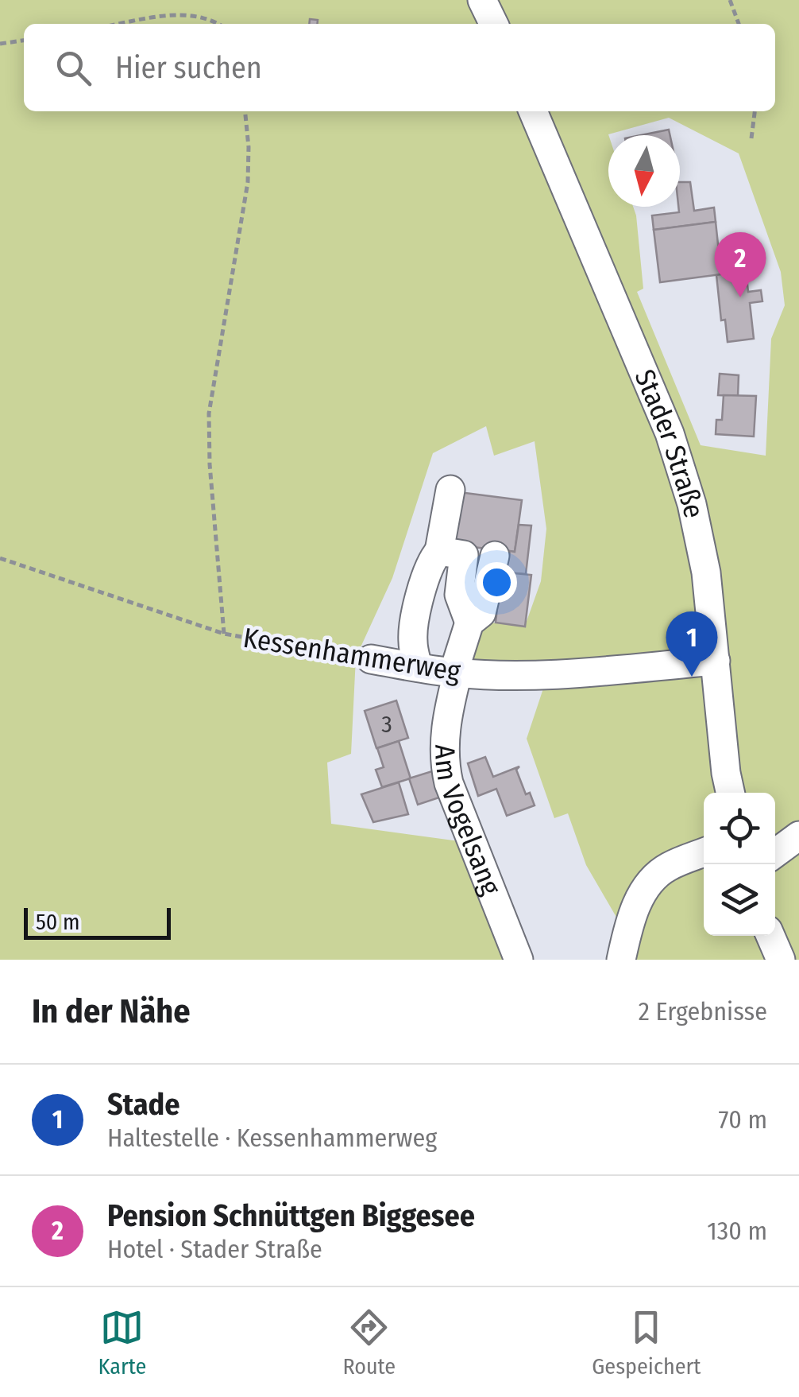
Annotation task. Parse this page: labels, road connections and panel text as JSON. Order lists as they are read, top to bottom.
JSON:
{
  "streets": {
    "street": ["Stader Straße", "Kessenhammerweg", "Am Vogelsang"]
  },
  "crossings": [
    ["Stader Straße", "Kessenhammerweg"],
    ["Kessenhammerweg", "Am Vogelsang"]
  ],
  "house_numbers": ["3"],
  "scale_bar": "50 m",
  "north": "bottom",
  "page": {
    "search": "Hier suchen",
    "pins": ["2", "1"],
    "scale": "50 m",
    "heading": ["In der Nähe", "2 Ergebnisse"],
    "list": [
      {
        "mark": "1",
        "name": "Stade",
        "note": "Haltestelle · Kessenhammerweg",
        "value": "70 m"
      },
      {
        "mark": "2",
        "name": "Pension Schnüttgen Biggesee",
        "note": "Hotel · Stader Straße",
        "value": "130 m"
      }
    ],
    "nav": ["Karte", "Route", "Gespeichert"]
  }
}
